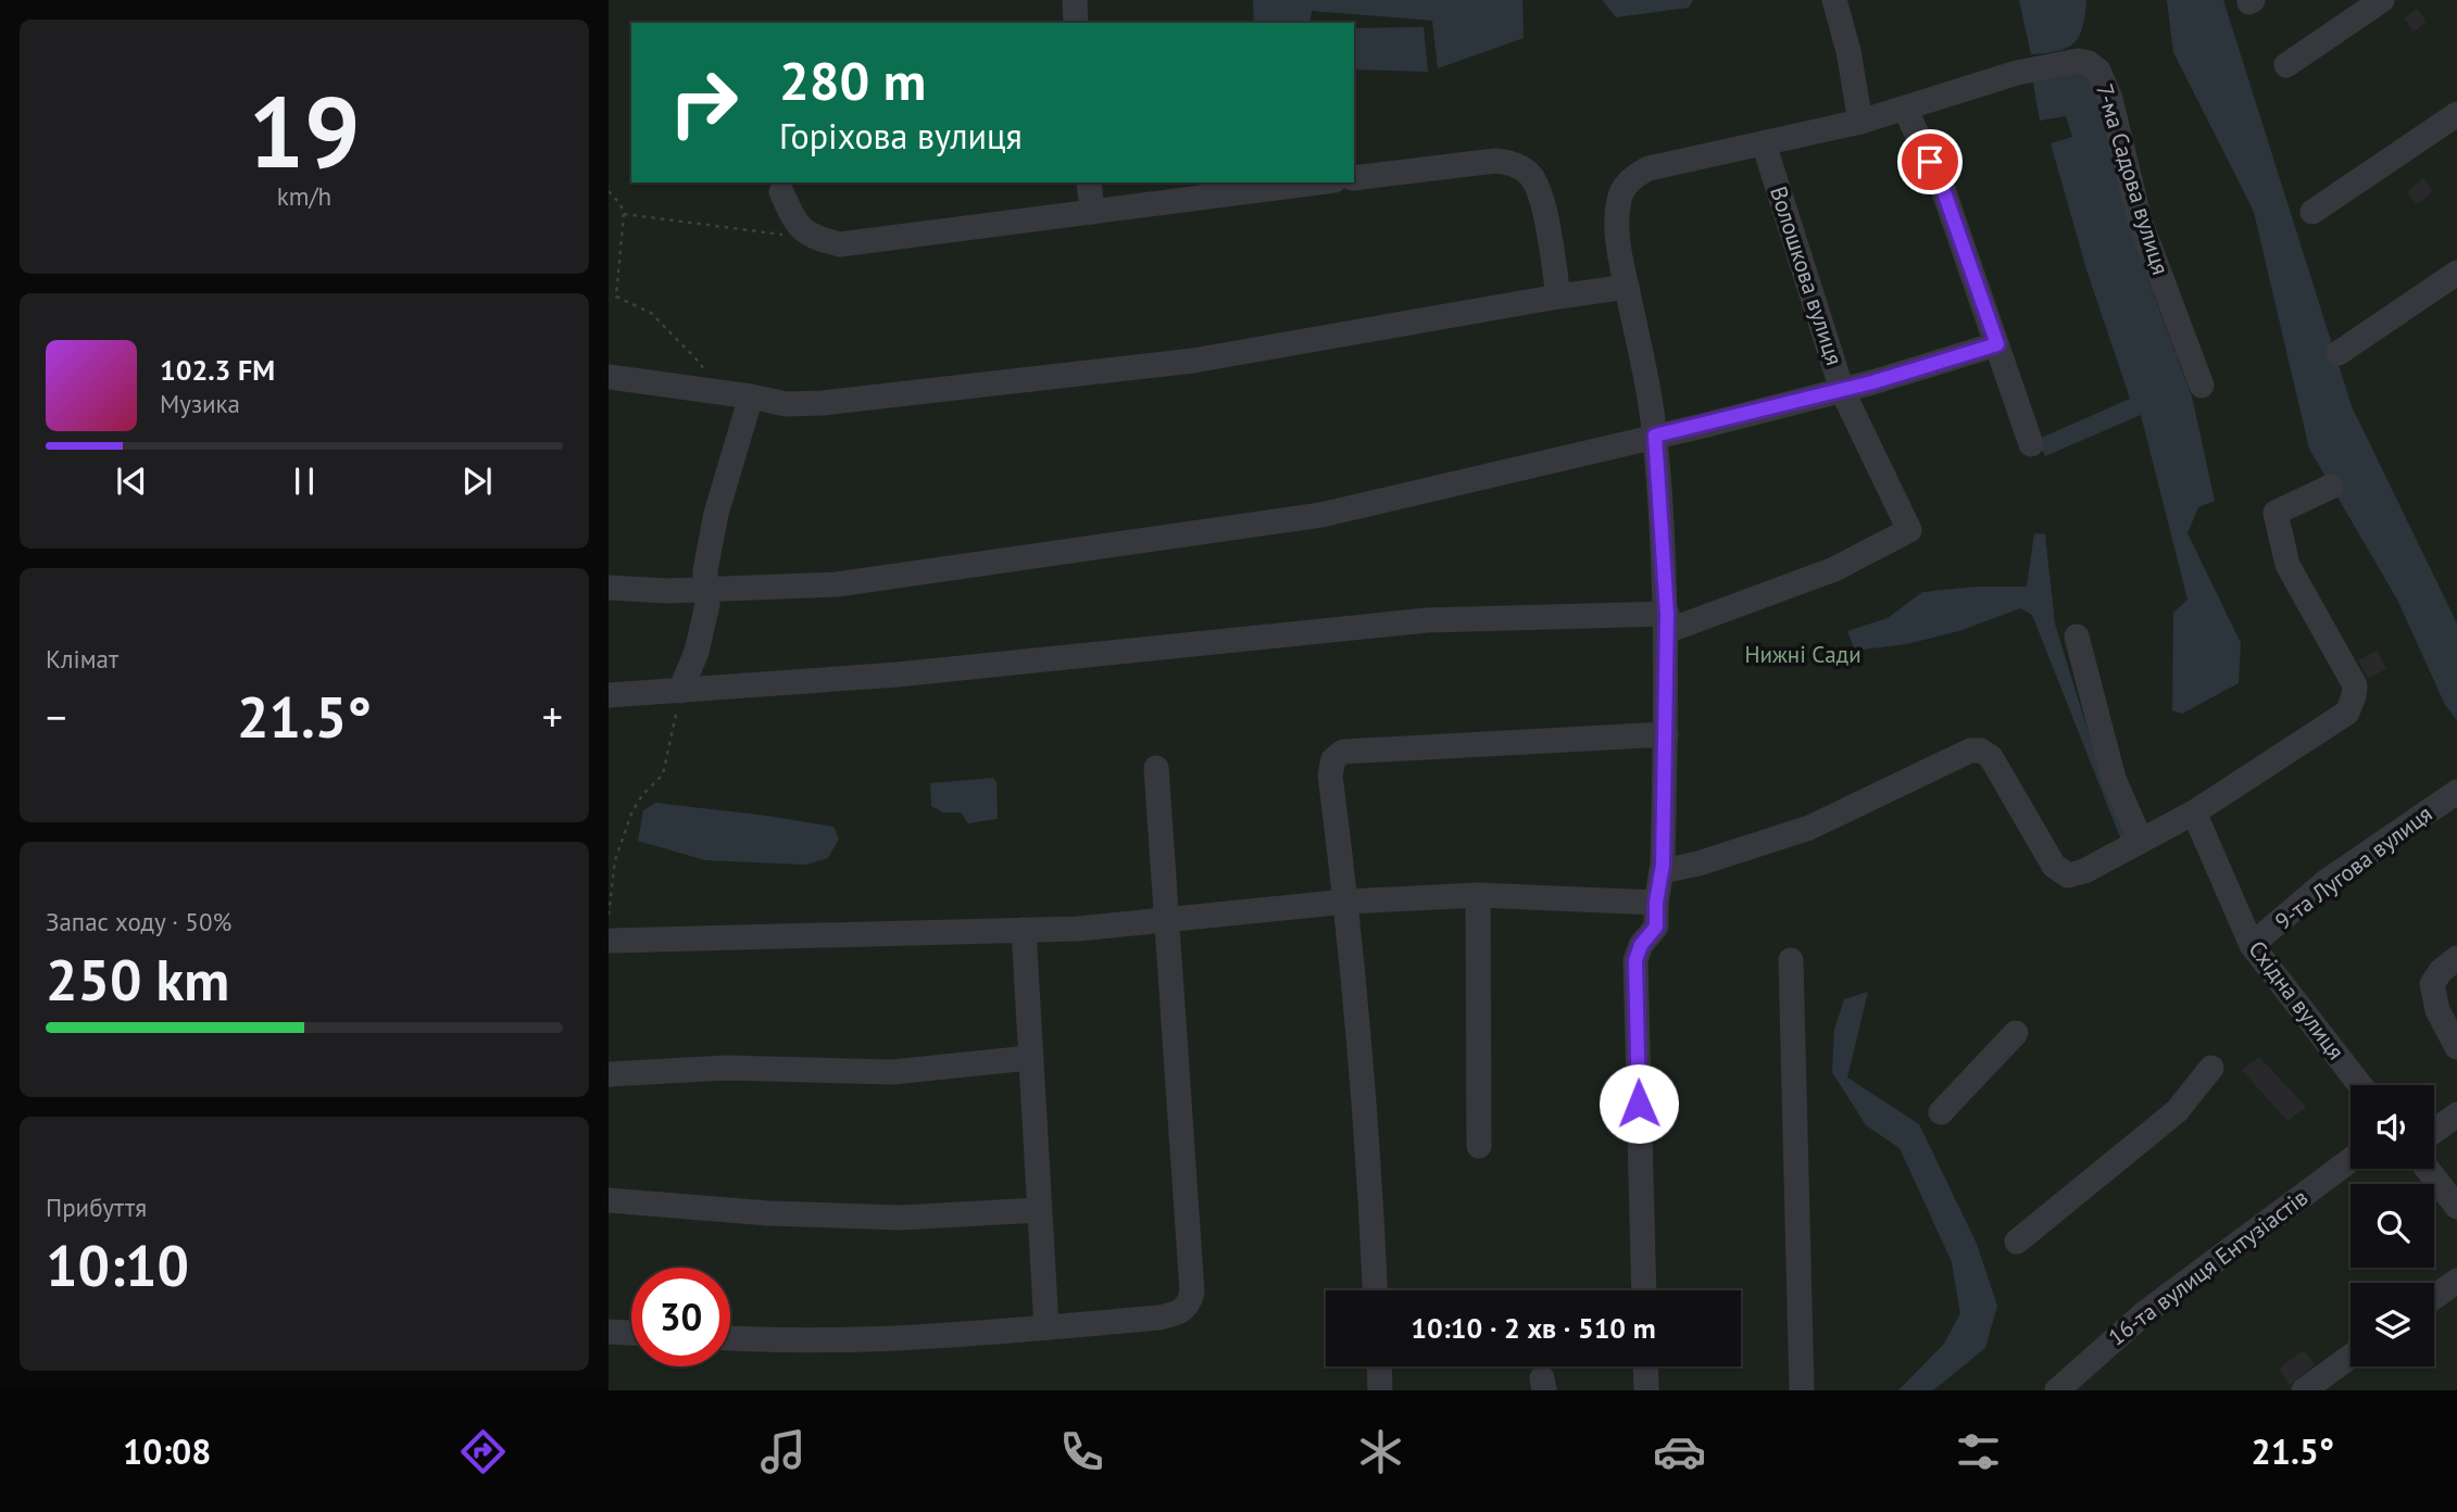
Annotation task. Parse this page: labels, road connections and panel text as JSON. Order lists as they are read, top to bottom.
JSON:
{
  "streets": {
    "street": [
      "7-ма Садова вулиця",
      "Волошкова вулиця",
      "9-та Лугова вулиця",
      "Східна вулиця",
      "16-та вулиця Ентузіастів"
    ]
  },
  "crossings": [
    ["9-та Лугова вулиця", "Східна вулиця"]
  ],
  "parks": ["Нижні Сади"],
  "page": {
    "tile": [
      ["19", "km/h"],
      "Клімат",
      ["Запас ходу · 50%", "250 km"],
      ["Прибуття", "10:10"]
    ],
    "turn": ["280 m", "Горіхова вулиця"],
    "song": ["102.3 FM", "Музика"],
    "heat": ["−", "21.5°", "+"],
    "limit": "30",
    "trip": "10:10 · 2 хв · 510 m",
    "tabs": ["10:08", "21.5°"]
  }
}
